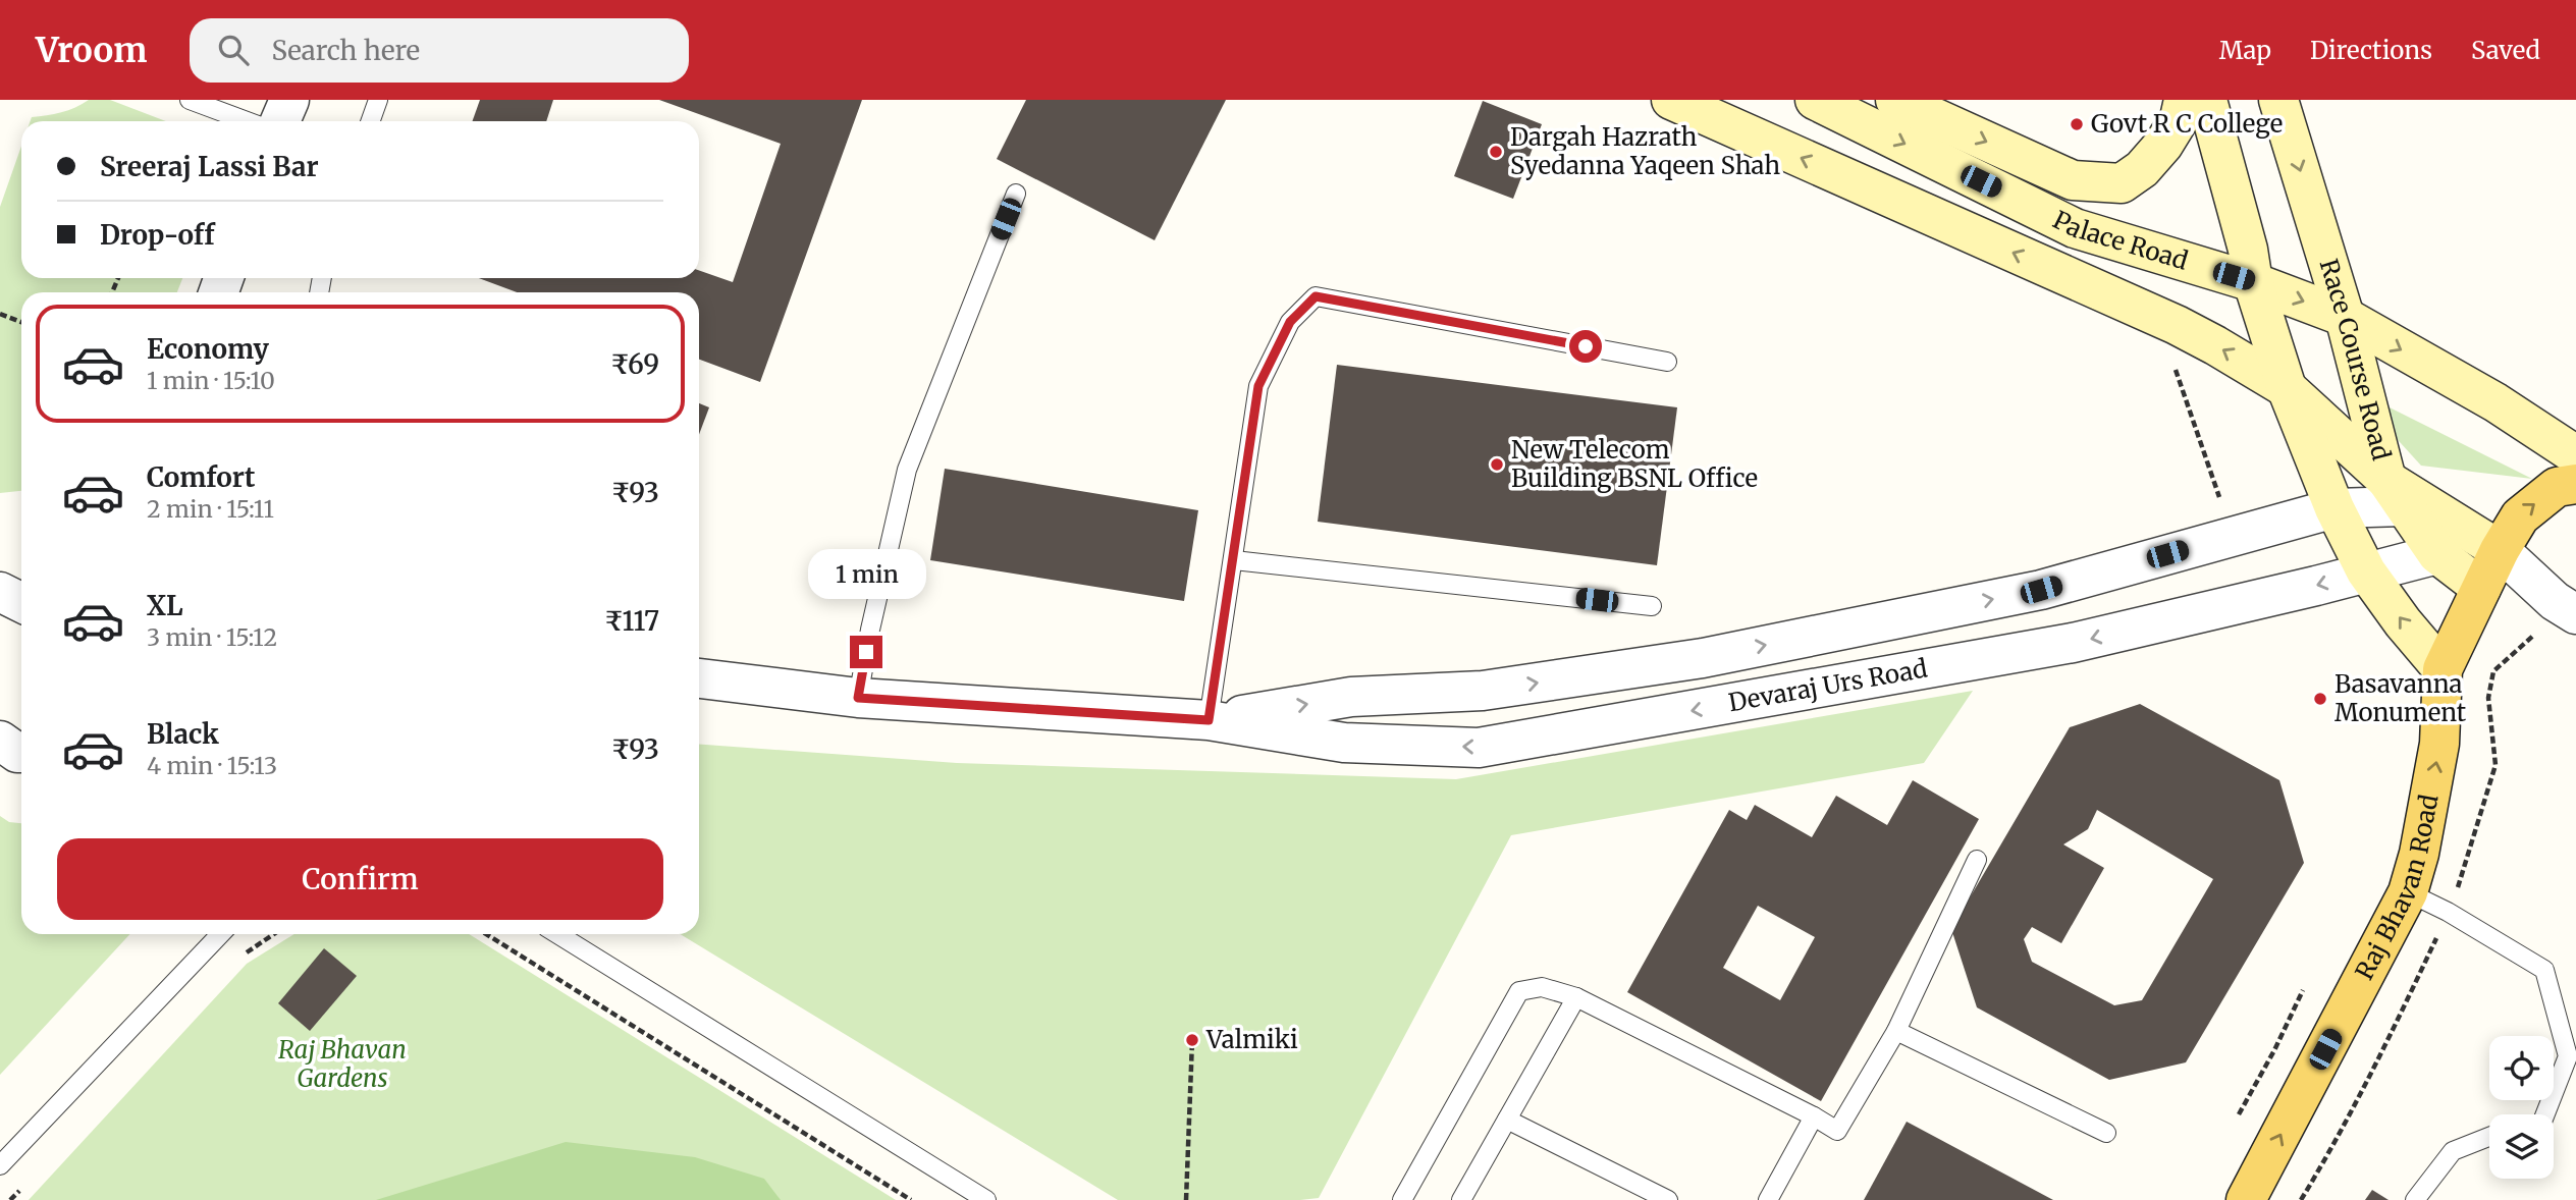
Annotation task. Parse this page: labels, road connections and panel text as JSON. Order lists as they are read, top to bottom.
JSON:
{
  "streets": {
    "main road": ["Palace Road", "Race Course Road", "Raj Bhavan Road"],
    "street": ["Devaraj Urs Road"]
  },
  "crossings": [
    ["Palace Road", "Race Course Road"],
    ["Palace Road", "Devaraj Urs Road"],
    ["Race Course Road", "Devaraj Urs Road"]
  ],
  "one_way": ["Raj Bhavan Road"],
  "parks": ["Raj Bhavan Gardens"],
  "places": [
    "Govt R C College",
    "Dargah Hazrath Syedanna Yaqeen Shah",
    "New Telecom Building BSNL Office",
    "Basavanna Monument",
    "Valmiki"
  ],
  "page": {
    "header": "Vroom",
    "search": "Search here",
    "nav": ["Map", "Directions", "Saved"],
    "banner": ["Sreeraj Lassi Bar", "Drop-off"],
    "list": [
      {
        "name": "Economy",
        "note": "1 min · 15:10",
        "value": "₹69"
      },
      {
        "name": "Comfort",
        "note": "2 min · 15:11",
        "value": "₹93"
      },
      {
        "name": "XL",
        "note": "3 min · 15:12",
        "value": "₹117"
      },
      {
        "name": "Black",
        "note": "4 min · 15:13",
        "value": "₹93"
      }
    ],
    "bubble": "1 min",
    "buttons": "Confirm"
  }
}
